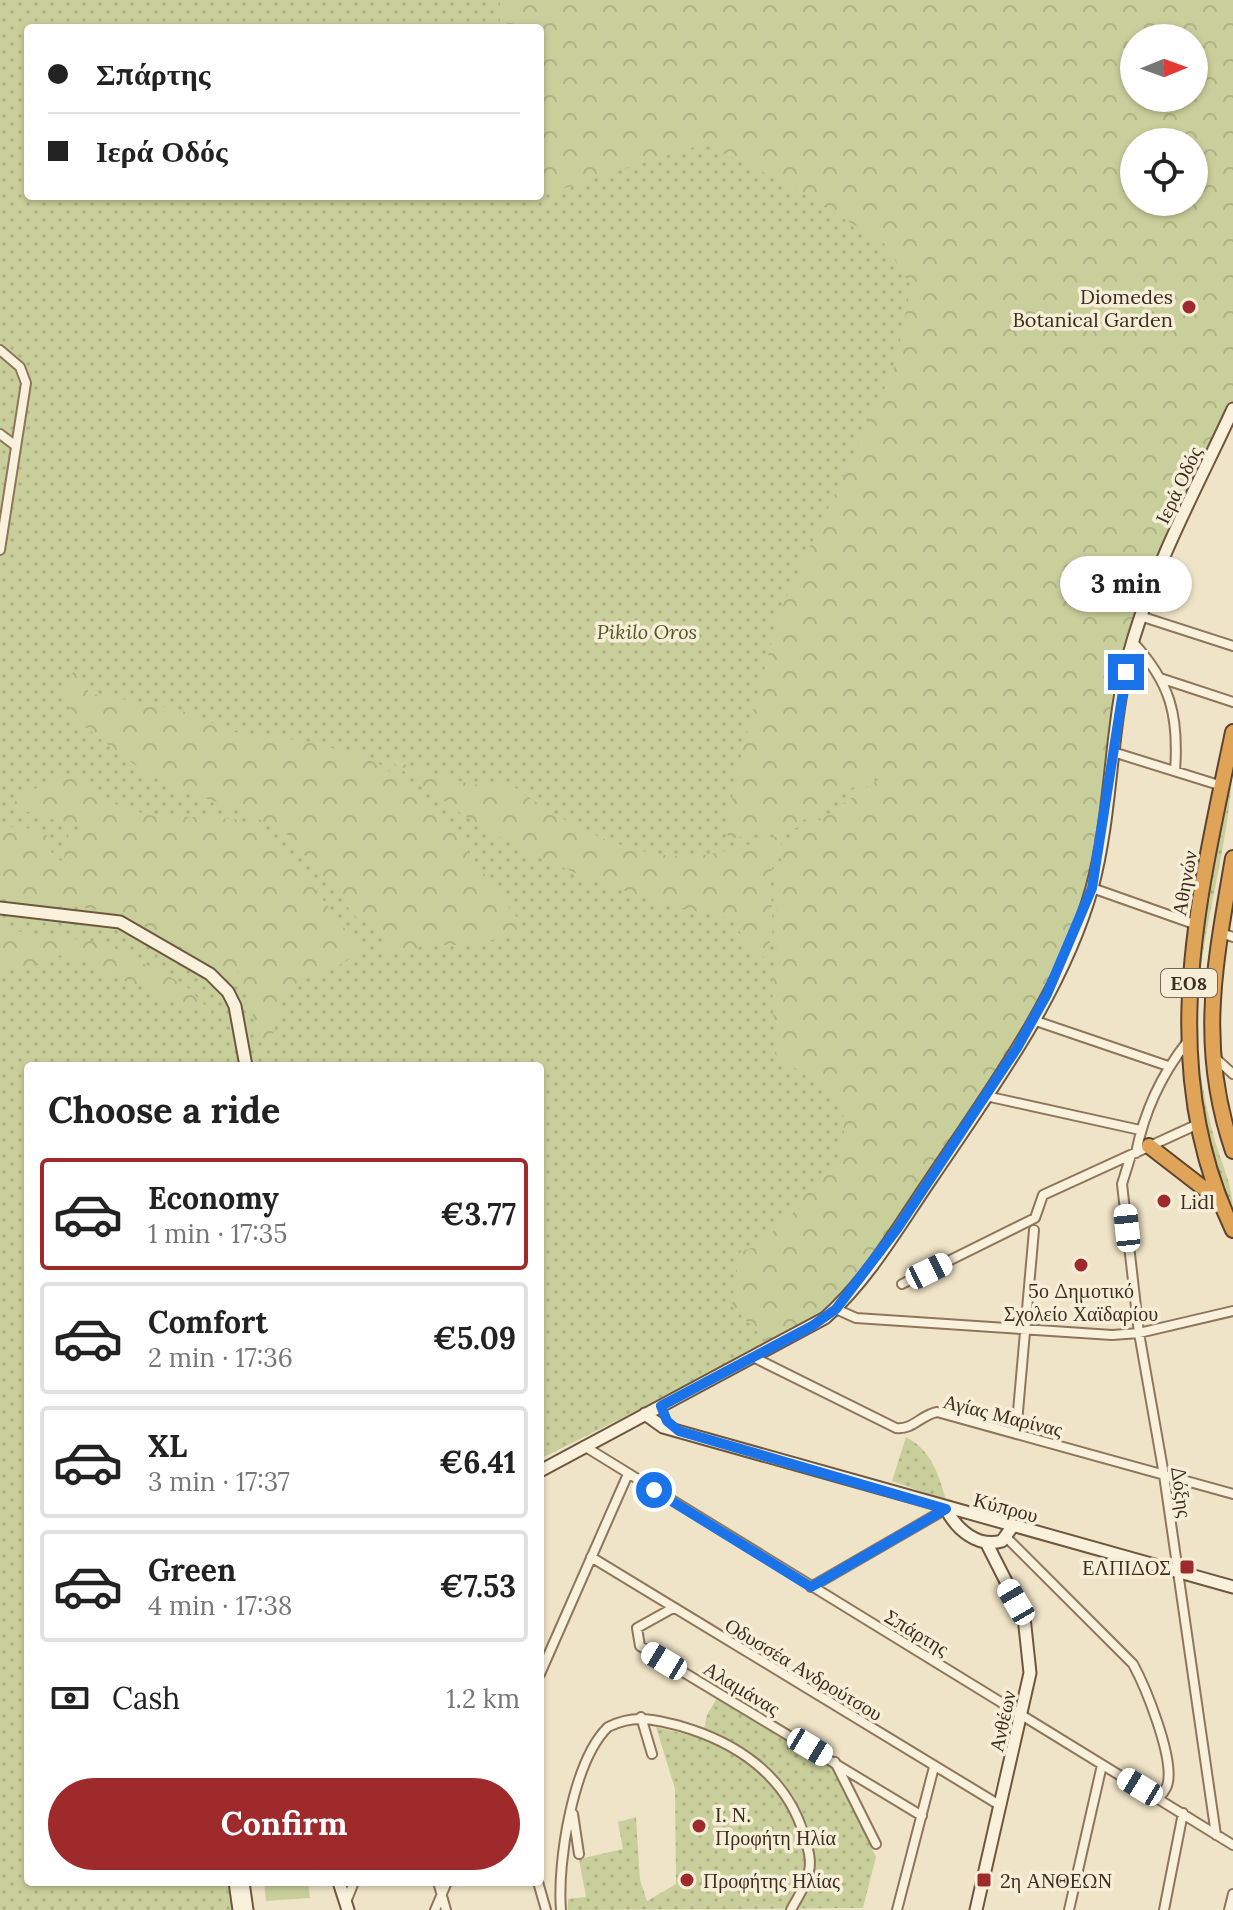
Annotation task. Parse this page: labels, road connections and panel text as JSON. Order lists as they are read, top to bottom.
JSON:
{
  "streets": {
    "highway": ["Αθηνών", "ΕΟ8"],
    "street": [
      "Ιερά Οδός",
      "Αγίας Μαρίνας",
      "Δόξης",
      "Κύπρου",
      "Σπάρτης",
      "Οδυσσέα Ανδρούτσου",
      "Αλαμάνας",
      "Ανθέων"
    ]
  },
  "crossings": [
    ["Ιερά Οδός", "Αγίας Μαρίνας"],
    ["Ιερά Οδός", "Κύπρου"],
    ["Ιερά Οδός", "Σπάρτης"],
    ["Αγίας Μαρίνας", "Δόξης"],
    ["Δόξης", "Κύπρου"],
    ["Δόξης", "Σπάρτης"],
    ["Κύπρου", "Ανθέων"],
    ["Σπάρτης", "Ανθέων"],
    ["Οδυσσέα Ανδρούτσου", "Αλαμάνας"],
    ["Οδυσσέα Ανδρούτσου", "Ανθέων"]
  ],
  "parks": ["Pikilo Oros"],
  "places": {
    "other": [
      "Diomedes Botanical Garden",
      "Lidl",
      "5ο Δημοτικό Σχολείο Χαϊδαρίου",
      "Ι. Ν. Προφήτη Ηλία",
      "Προφήτης Ηλίας"
    ],
    "transit": ["ΕΛΠΙΔΟΣ", "2η ΑΝΘΕΩΝ"]
  },
  "north": "right",
  "page": {
    "banner": ["Σπάρτης", "Ιερά Οδός"],
    "bubble": "3 min",
    "heading": "Choose a ride",
    "list": [
      {
        "name": "Economy",
        "note": "1 min · 17:35",
        "value": "€3.77"
      },
      {
        "name": "Comfort",
        "note": "2 min · 17:36",
        "value": "€5.09"
      },
      {
        "name": "XL",
        "note": "3 min · 17:37",
        "value": "€6.41"
      },
      {
        "name": "Green",
        "note": "4 min · 17:38",
        "value": "€7.53"
      }
    ],
    "pay": ["Cash", "1.2 km"],
    "buttons": "Confirm"
  }
}
